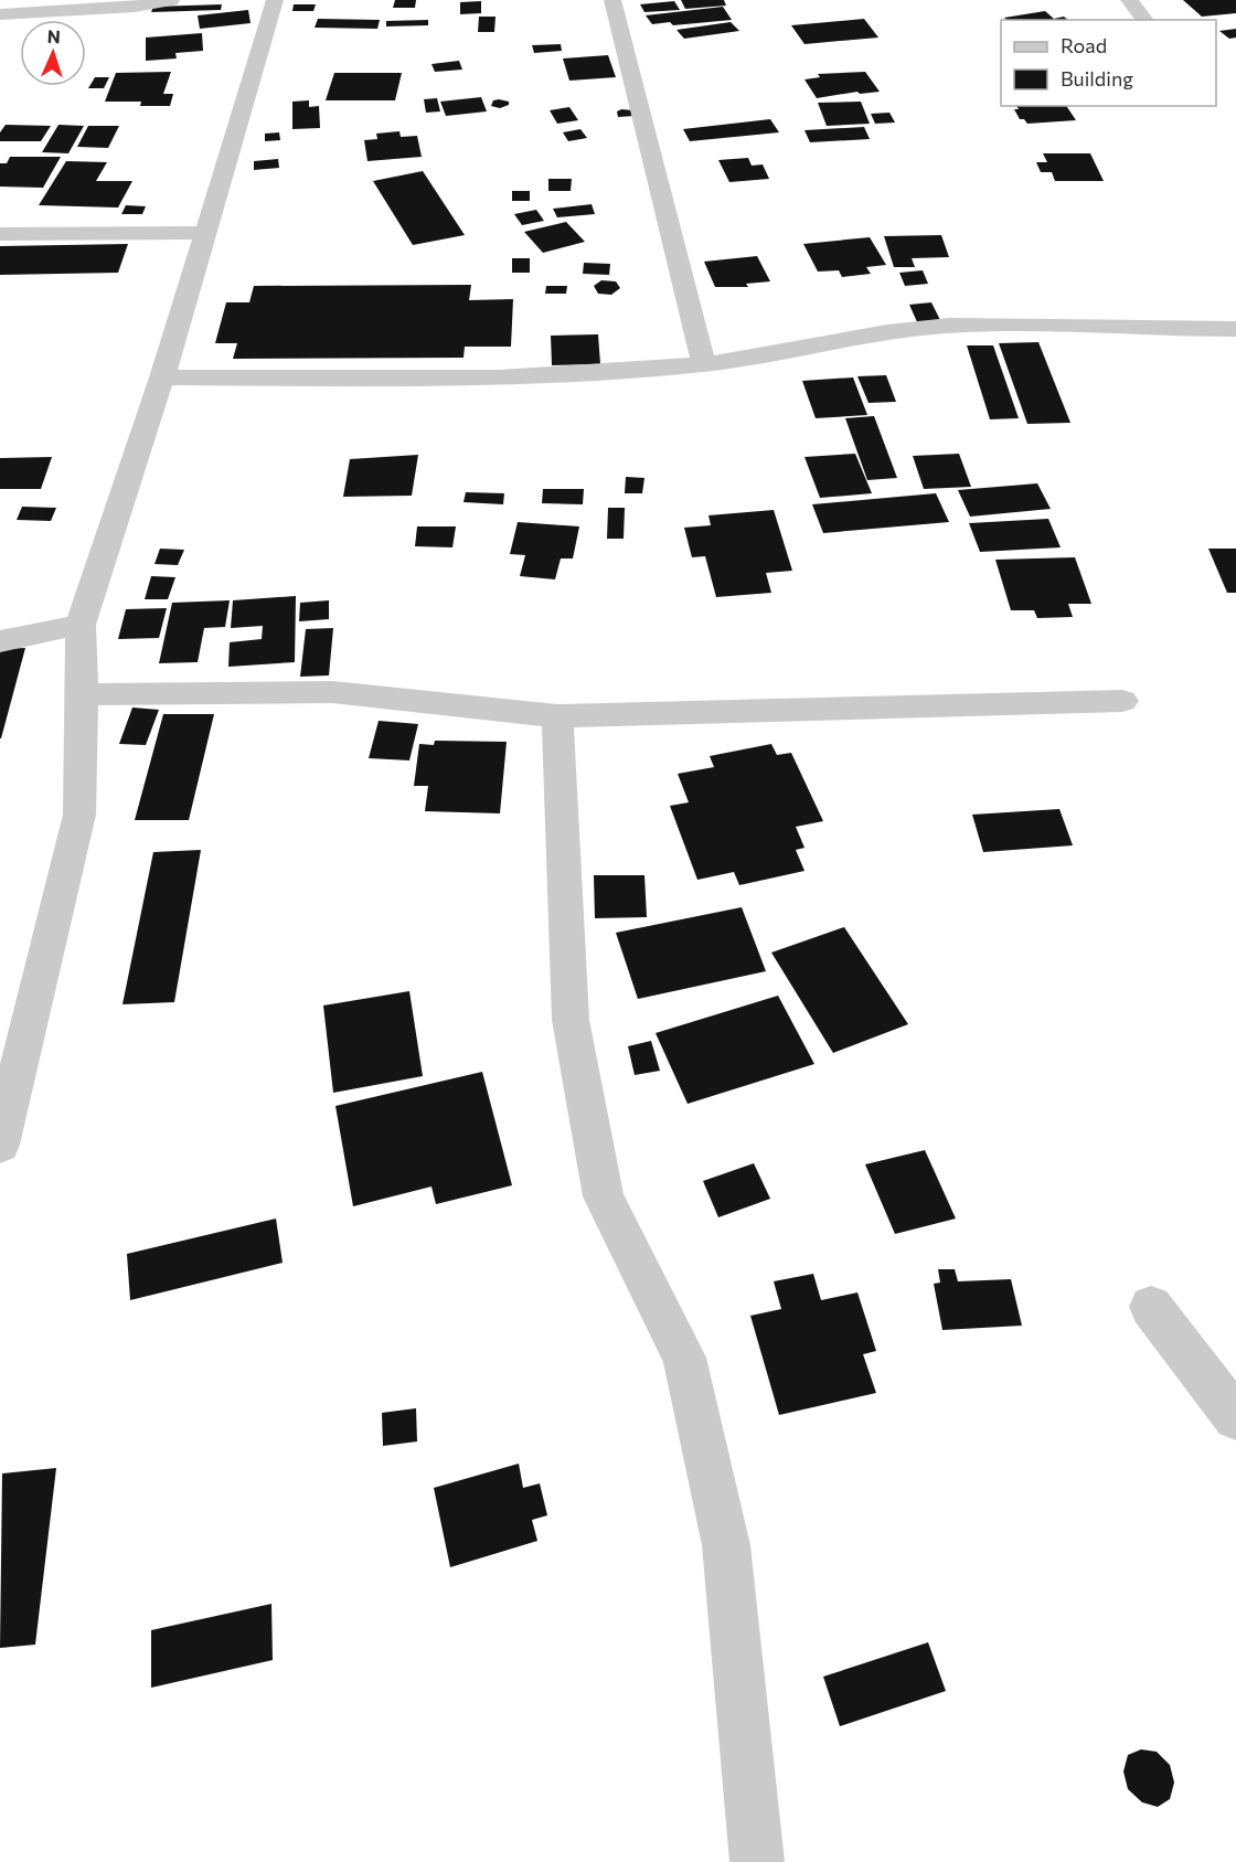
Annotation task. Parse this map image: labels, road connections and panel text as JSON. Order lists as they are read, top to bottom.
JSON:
{
  "legend": ["Road", "Building"],
  "north": "top"
}
